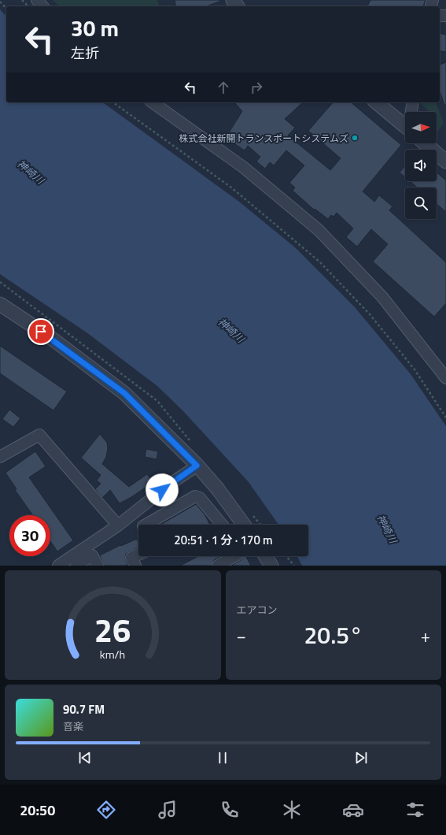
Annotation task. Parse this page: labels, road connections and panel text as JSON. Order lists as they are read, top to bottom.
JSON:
{
  "water": ["神崎川"],
  "places": ["株式会社新開トランスポートシステムズ"],
  "north": "right",
  "page": {
    "turn": ["30 m", "左折"],
    "limit": "30",
    "trip": "20:51 · 1 分 · 170 m",
    "tile": "エアコン",
    "heat": ["−", "20.5°", "+"],
    "song": ["90.7 FM", "音楽"],
    "tabs": "20:50",
    "gauge": ["26", "km/h"]
  }
}
